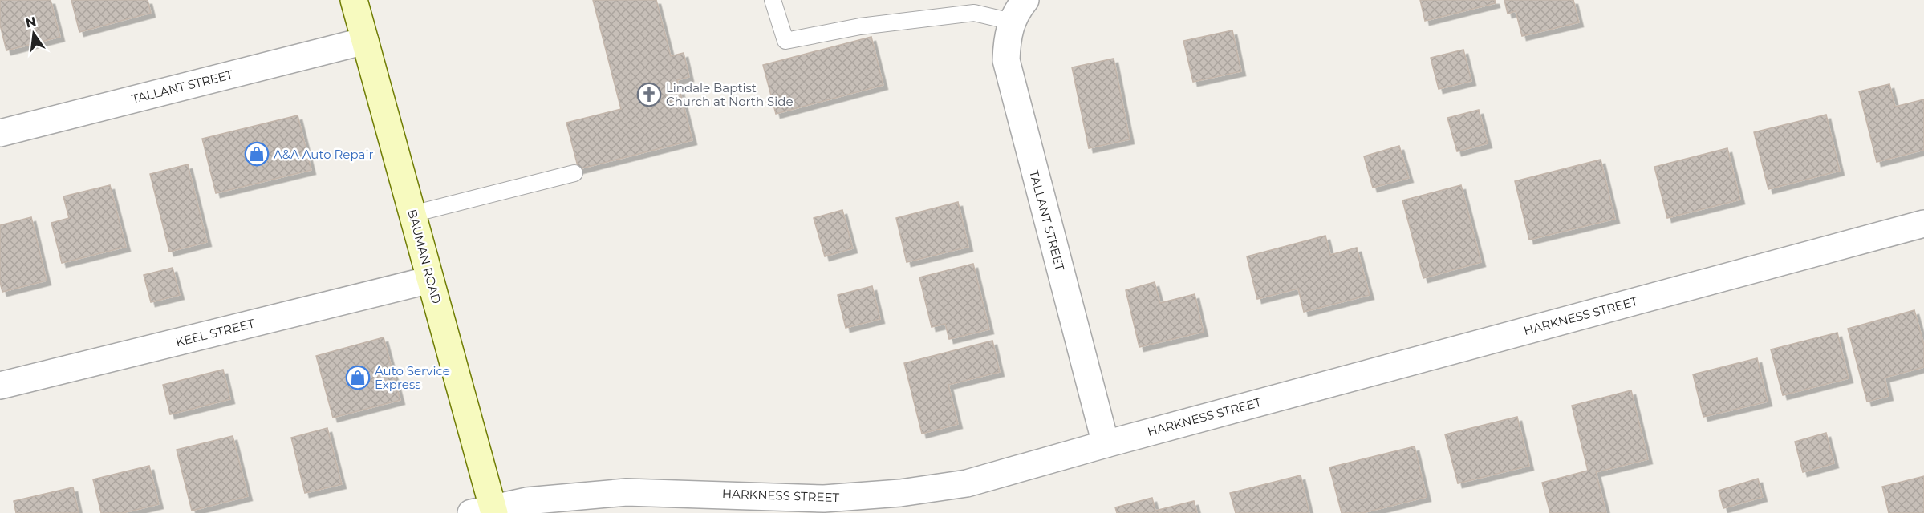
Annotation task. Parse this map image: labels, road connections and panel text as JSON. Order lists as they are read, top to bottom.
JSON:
{
  "streets": {
    "street": [
      "TALLANT STREET",
      "BAUMAN ROAD",
      "HARKNESS STREET",
      "KEEL STREET"
    ]
  },
  "crossings": [
    ["TALLANT STREET", "BAUMAN ROAD"],
    ["TALLANT STREET", "HARKNESS STREET"],
    ["BAUMAN ROAD", "HARKNESS STREET"],
    ["BAUMAN ROAD", "KEEL STREET"]
  ],
  "places": {
    "church": ["Lindale Baptist Church at North Side"],
    "shop": ["A&A Auto Repair", "Auto Service Express"]
  },
  "north": "top"
}
